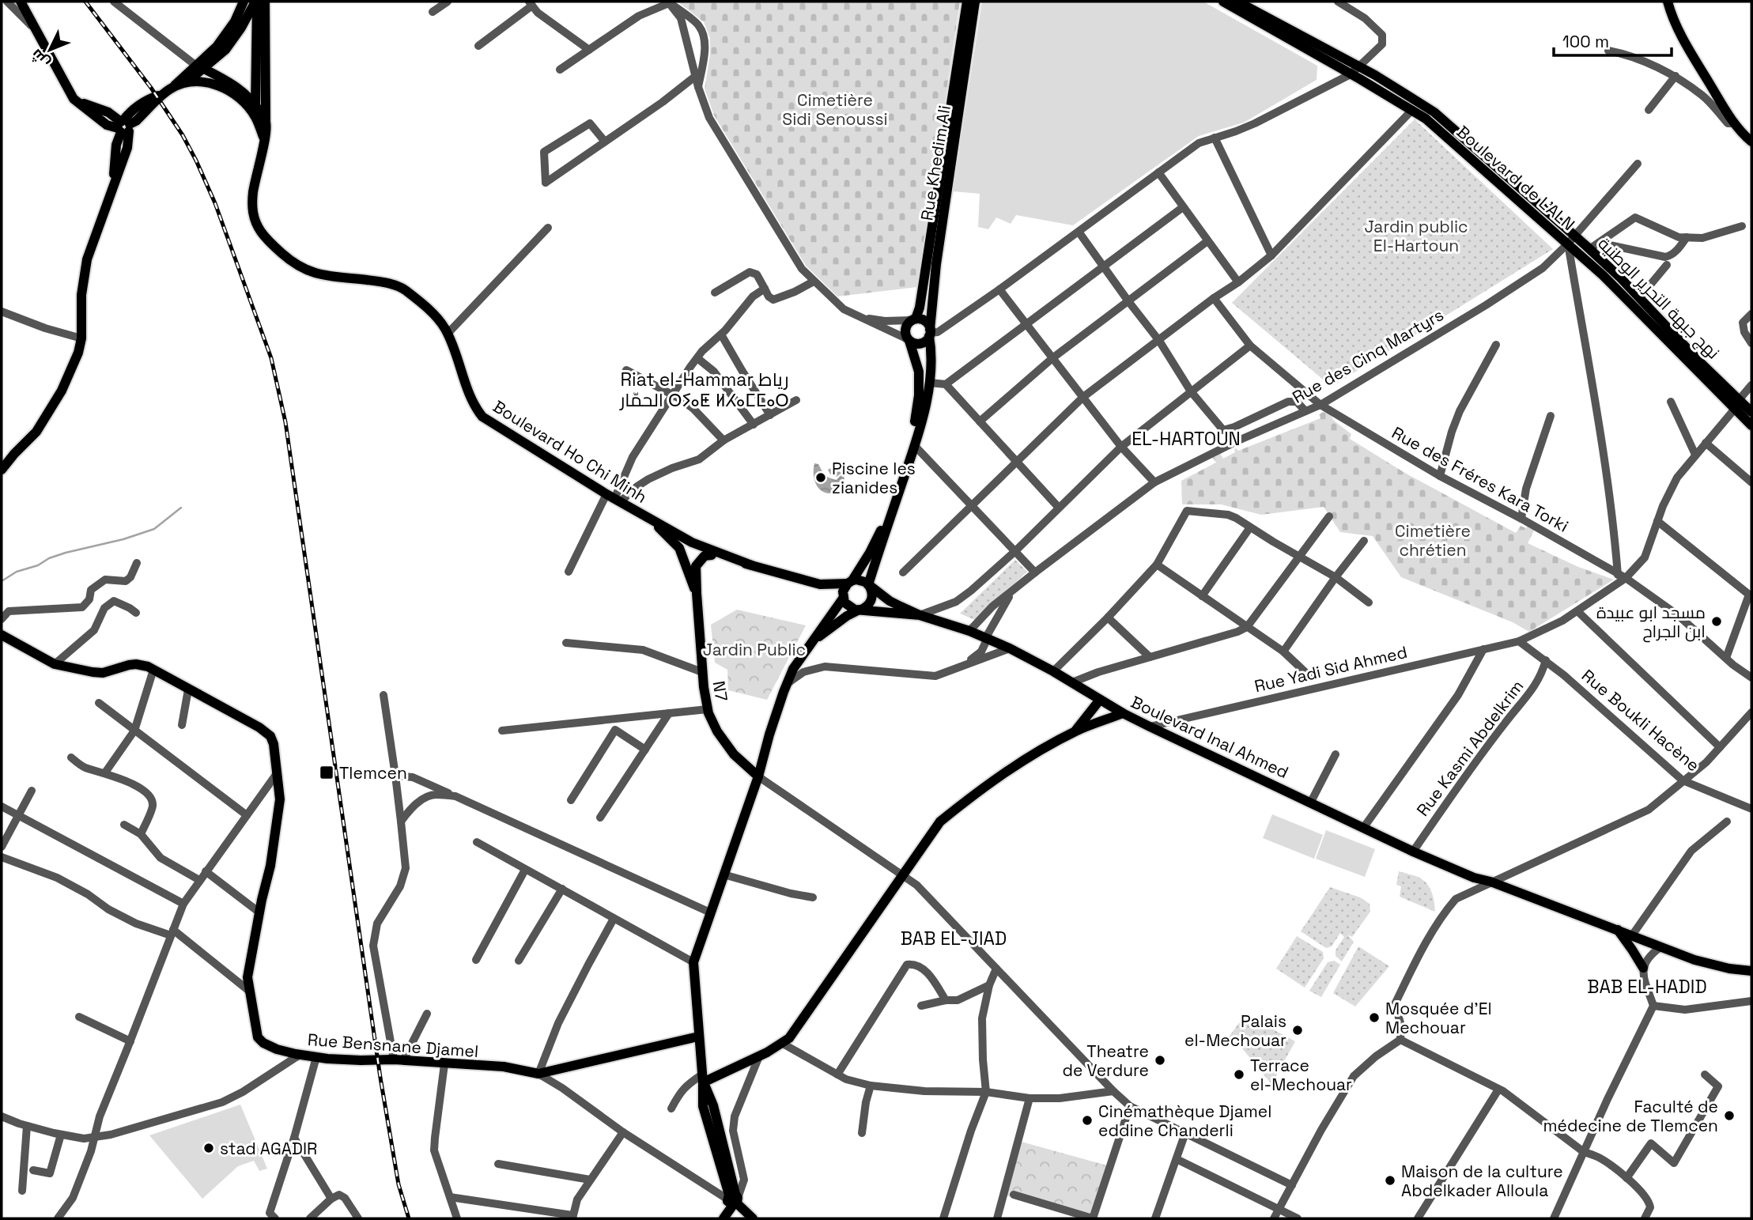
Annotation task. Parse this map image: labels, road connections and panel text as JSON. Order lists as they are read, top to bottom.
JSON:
{
  "streets": {
    "main road": [
      "Rue Khedim Ali",
      "Boulevard de L'ALN",
      "نهج جبهة التحرير الوطنية",
      "Boulevard Ho Chi Minh",
      "N7",
      "Boulevard Inal Ahmed",
      "Rue Bensnane Djamel"
    ],
    "street": [
      "Rue des Cinq Martyrs",
      "Rue des Fréres Kara Torki",
      "Rue Yadi Sid Ahmed",
      "Rue Boukli Hacène",
      "Rue Kasmi Abdelkrim"
    ]
  },
  "crossings": [
    ["Boulevard de L'ALN", "نهج جبهة التحرير الوطنية"],
    ["Boulevard de L'ALN", "Rue des Cinq Martyrs"],
    ["Boulevard de L'ALN", "Rue Yadi Sid Ahmed"],
    ["نهج جبهة التحرير الوطنية", "Rue des Cinq Martyrs"],
    ["نهج جبهة التحرير الوطنية", "Rue Yadi Sid Ahmed"],
    ["Rue des Cinq Martyrs", "Rue des Fréres Kara Torki"],
    ["Rue des Fréres Kara Torki", "Rue Yadi Sid Ahmed"],
    ["Rue Yadi Sid Ahmed", "Rue Boukli Hacène"],
    ["Rue Yadi Sid Ahmed", "Boulevard Inal Ahmed"],
    ["Rue Boukli Hacène", "Rue Kasmi Abdelkrim"],
    ["Boulevard Inal Ahmed", "Rue Kasmi Abdelkrim"]
  ],
  "districts": [
    "Riat el-Hammar رياط الحمّار ⵔⵢⴰⵟ ⵍⵃⴰⵎⵎⴰⵔ",
    "EL-HARTOUN",
    "BAB EL-JIAD",
    "BAB EL-HADID"
  ],
  "parks": [
    "Cimetière Sidi Senoussi",
    "Jardin public El-Hartoun",
    "Cimetière chrétien",
    "Jardin Public"
  ],
  "places": {
    "other": [
      "Piscine les zianides",
      "مسجد ابو عبيدة ابن الجراح",
      "Mosquée d'El Mechouar",
      "Palais el-Mechouar",
      "Theatre de Verdure",
      "Terrace el-Mechouar",
      "Faculté de médecine de Tlemcen",
      "Cinémathèque Djamel eddine Chanderli",
      "stad AGADIR",
      "Maison de la culture Abdelkader Alloula"
    ],
    "transit": ["Tlemcen"]
  },
  "scale_bar": "100 m",
  "north": "bottom left"
}
